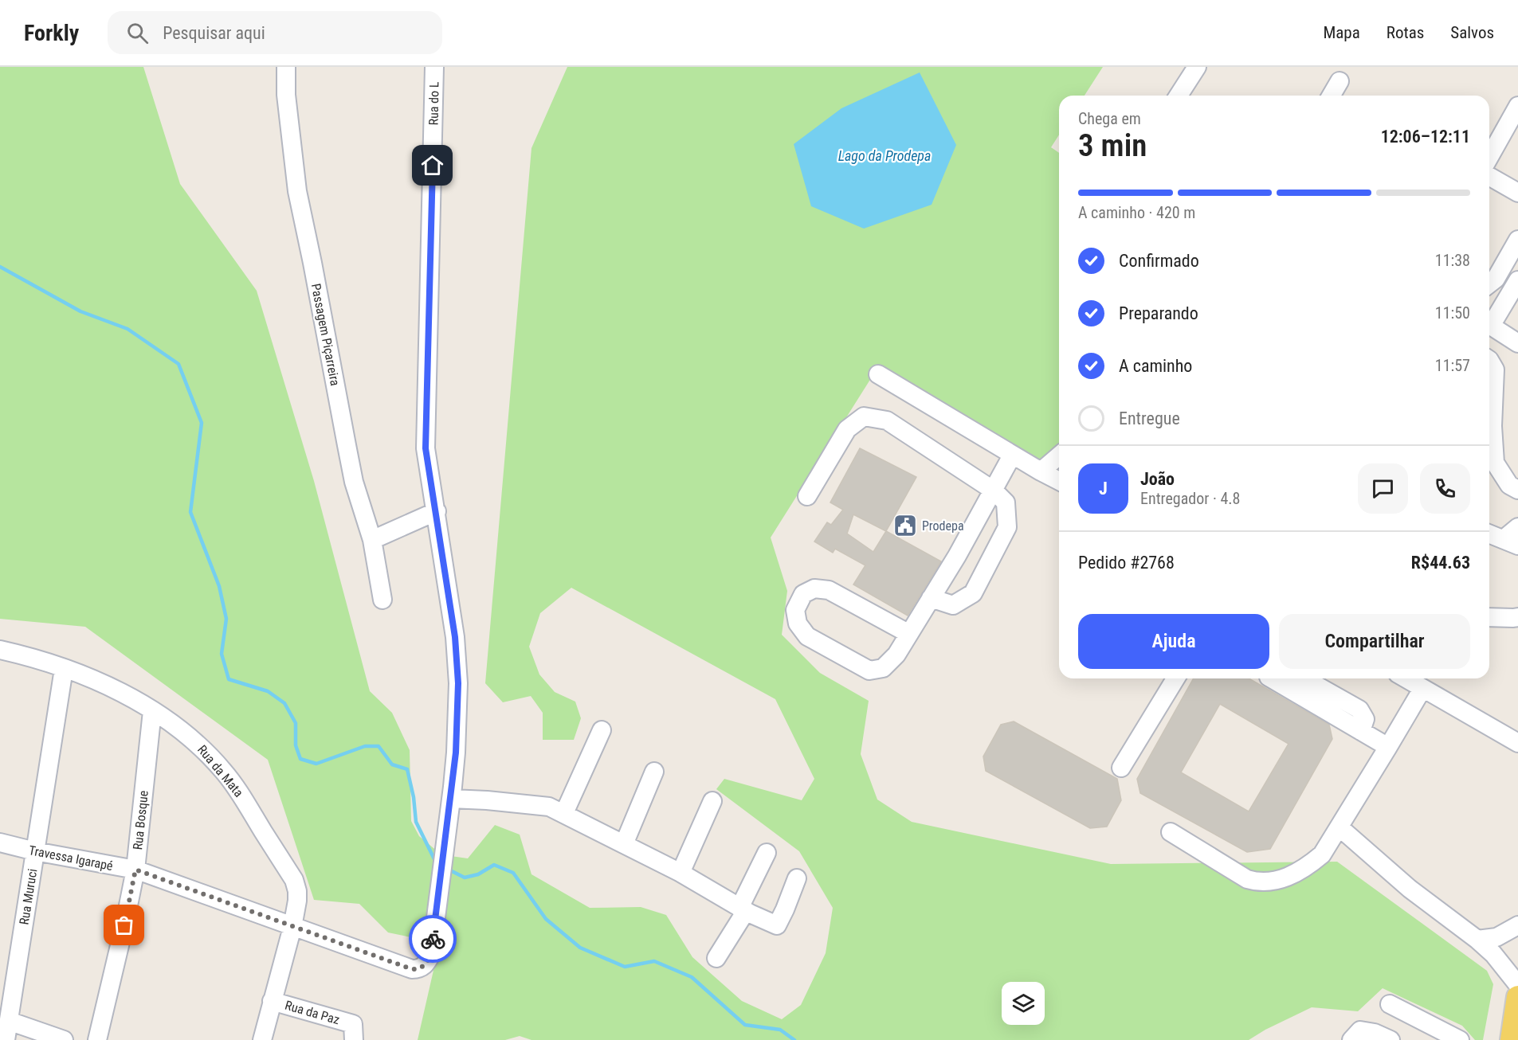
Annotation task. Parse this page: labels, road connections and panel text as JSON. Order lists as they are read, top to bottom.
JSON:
{
  "streets": {
    "street": [
      "Rua do L",
      "Passagem Piçarreira",
      "Rua da Mata",
      "Rua Bosque",
      "Travessa Igarapé",
      "Rua Muruci",
      "Rua da Paz"
    ]
  },
  "crossings": [
    ["Rua do L", "Travessa Igarapé"],
    ["Rua da Mata", "Rua Bosque"],
    ["Rua da Mata", "Travessa Igarapé"],
    ["Rua da Mata", "Rua Muruci"],
    ["Rua da Mata", "Rua da Paz"],
    ["Rua Bosque", "Travessa Igarapé"],
    ["Travessa Igarapé", "Rua Muruci"]
  ],
  "water": ["Lago da Prodepa"],
  "places": {
    "public building": ["Prodepa"]
  },
  "page": {
    "header": "Forkly",
    "search": "Pesquisar aqui",
    "nav": ["Mapa", "Rotas", "Salvos"],
    "heading": ["3 min", "Chega em", "12:06–12:11"],
    "panel": [
      "João",
      "Entregador · 4.8",
      "Pedido #2768",
      "R$44.63"
    ],
    "bar": "A caminho · 420 m",
    "list": [
      ["Confirmado", "11:38"],
      ["Preparando", "11:50"],
      ["A caminho", "11:57"],
      "Entregue"
    ],
    "round": "J",
    "buttons": ["Ajuda", "Compartilhar"]
  }
}
